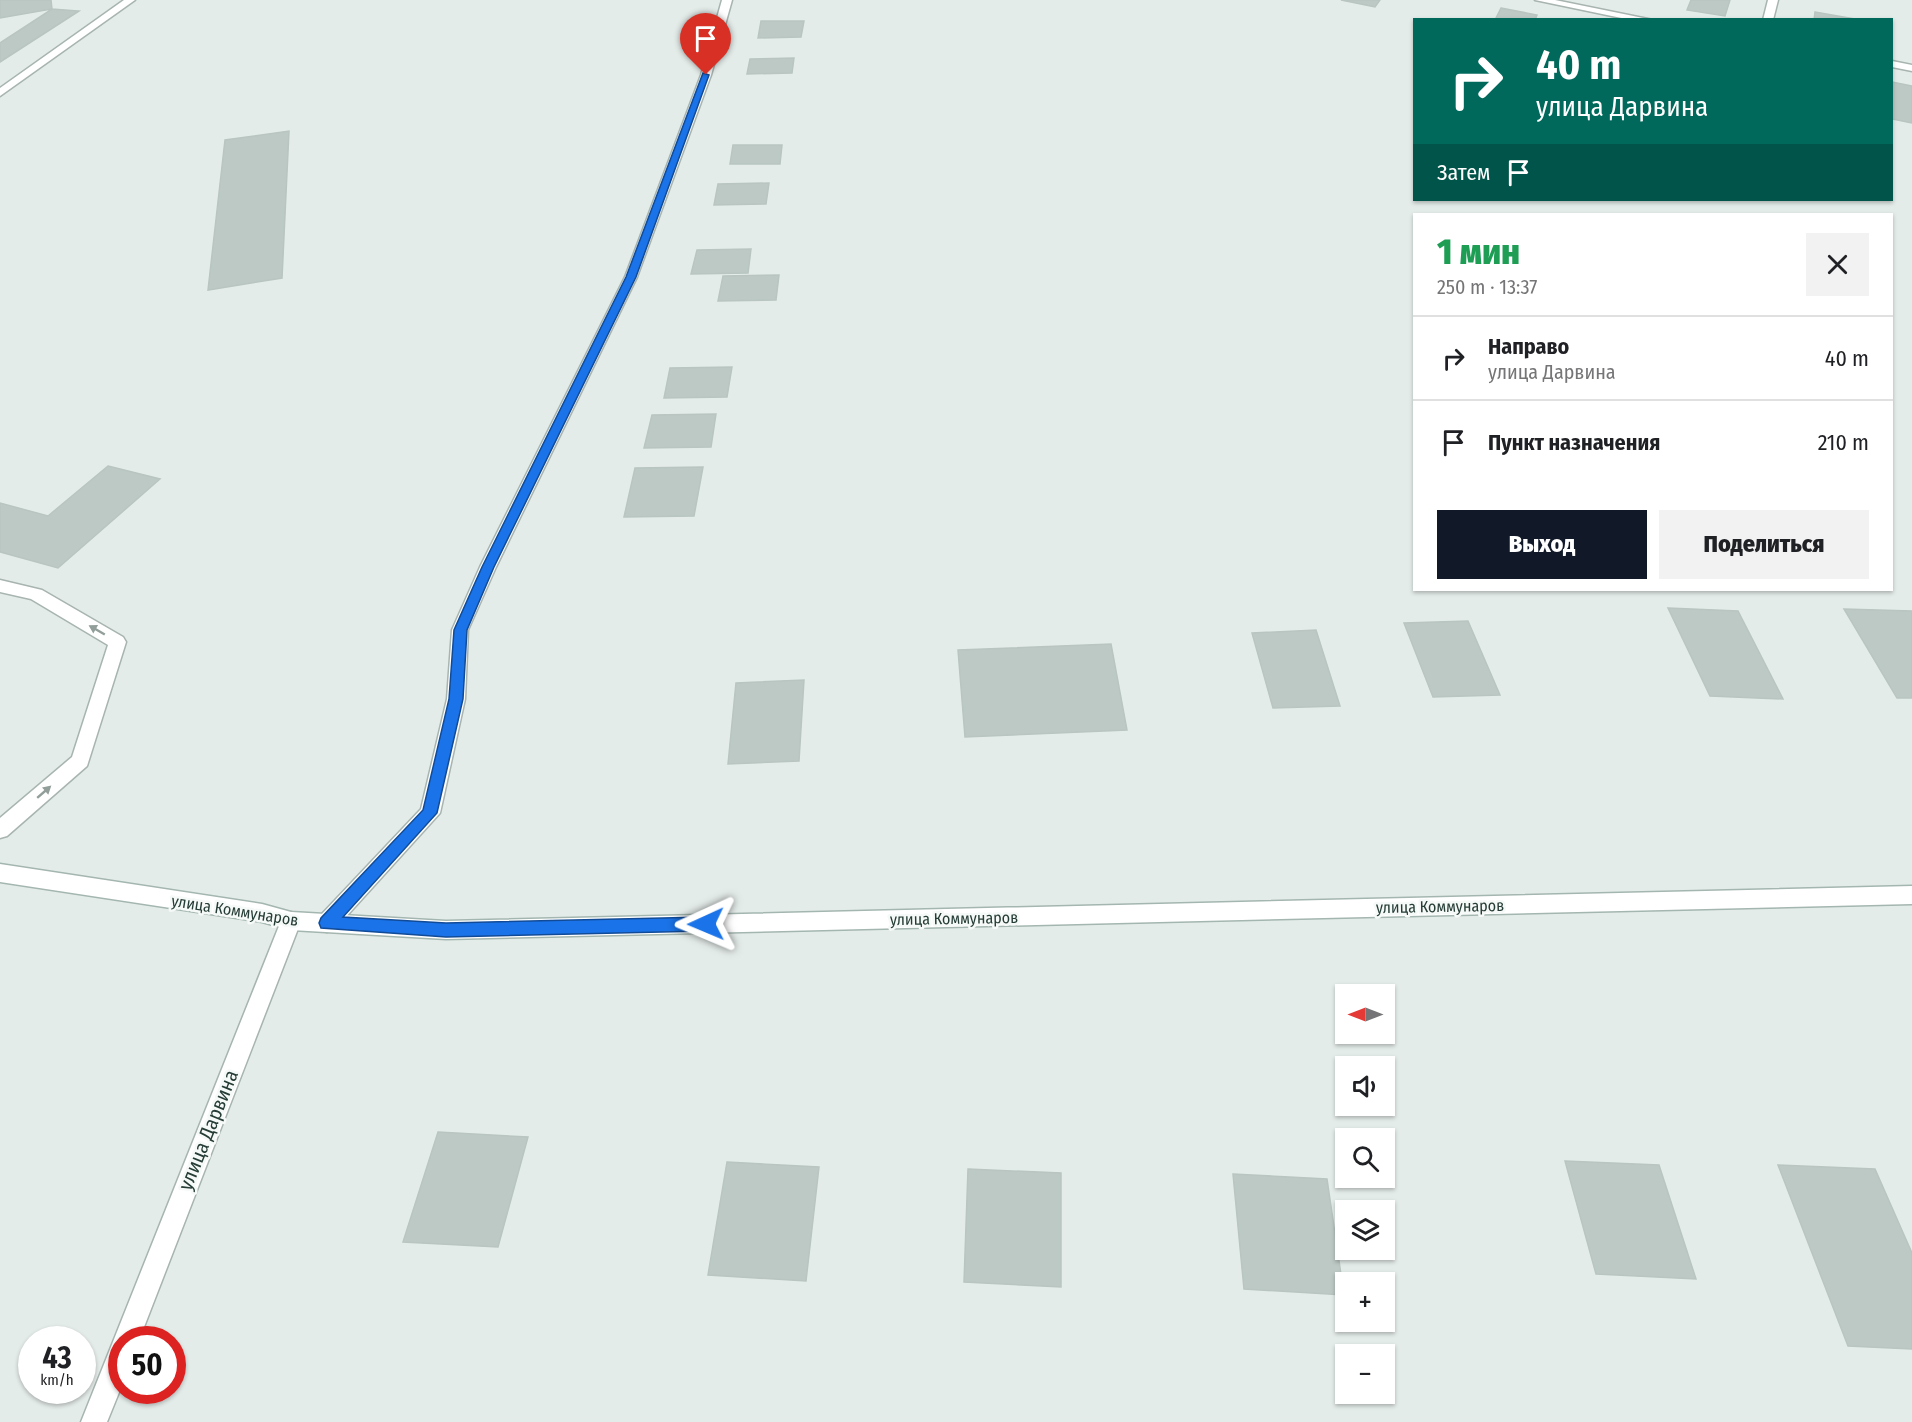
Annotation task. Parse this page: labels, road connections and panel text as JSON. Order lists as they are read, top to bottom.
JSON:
{
  "streets": {
    "street": ["улица Коммунаров", "улица Дарвина"]
  },
  "crossings": [
    ["улица Коммунаров", "улица Дарвина"]
  ],
  "north": "left",
  "page": {
    "turn": ["40 m", "улица Дарвина"],
    "then": "Затем",
    "heading": ["1 мин", "250 m · 13:37"],
    "list": [
      {
        "name": "Направо",
        "note": "улица Дарвина",
        "value": "40 m"
      },
      {
        "name": "Пункт назначения",
        "value": "210 m"
      }
    ],
    "buttons": ["Выход", "Поделиться"],
    "map_buttons": ["+", "−"],
    "speed": "43 km/h",
    "limit": "50"
  }
}
